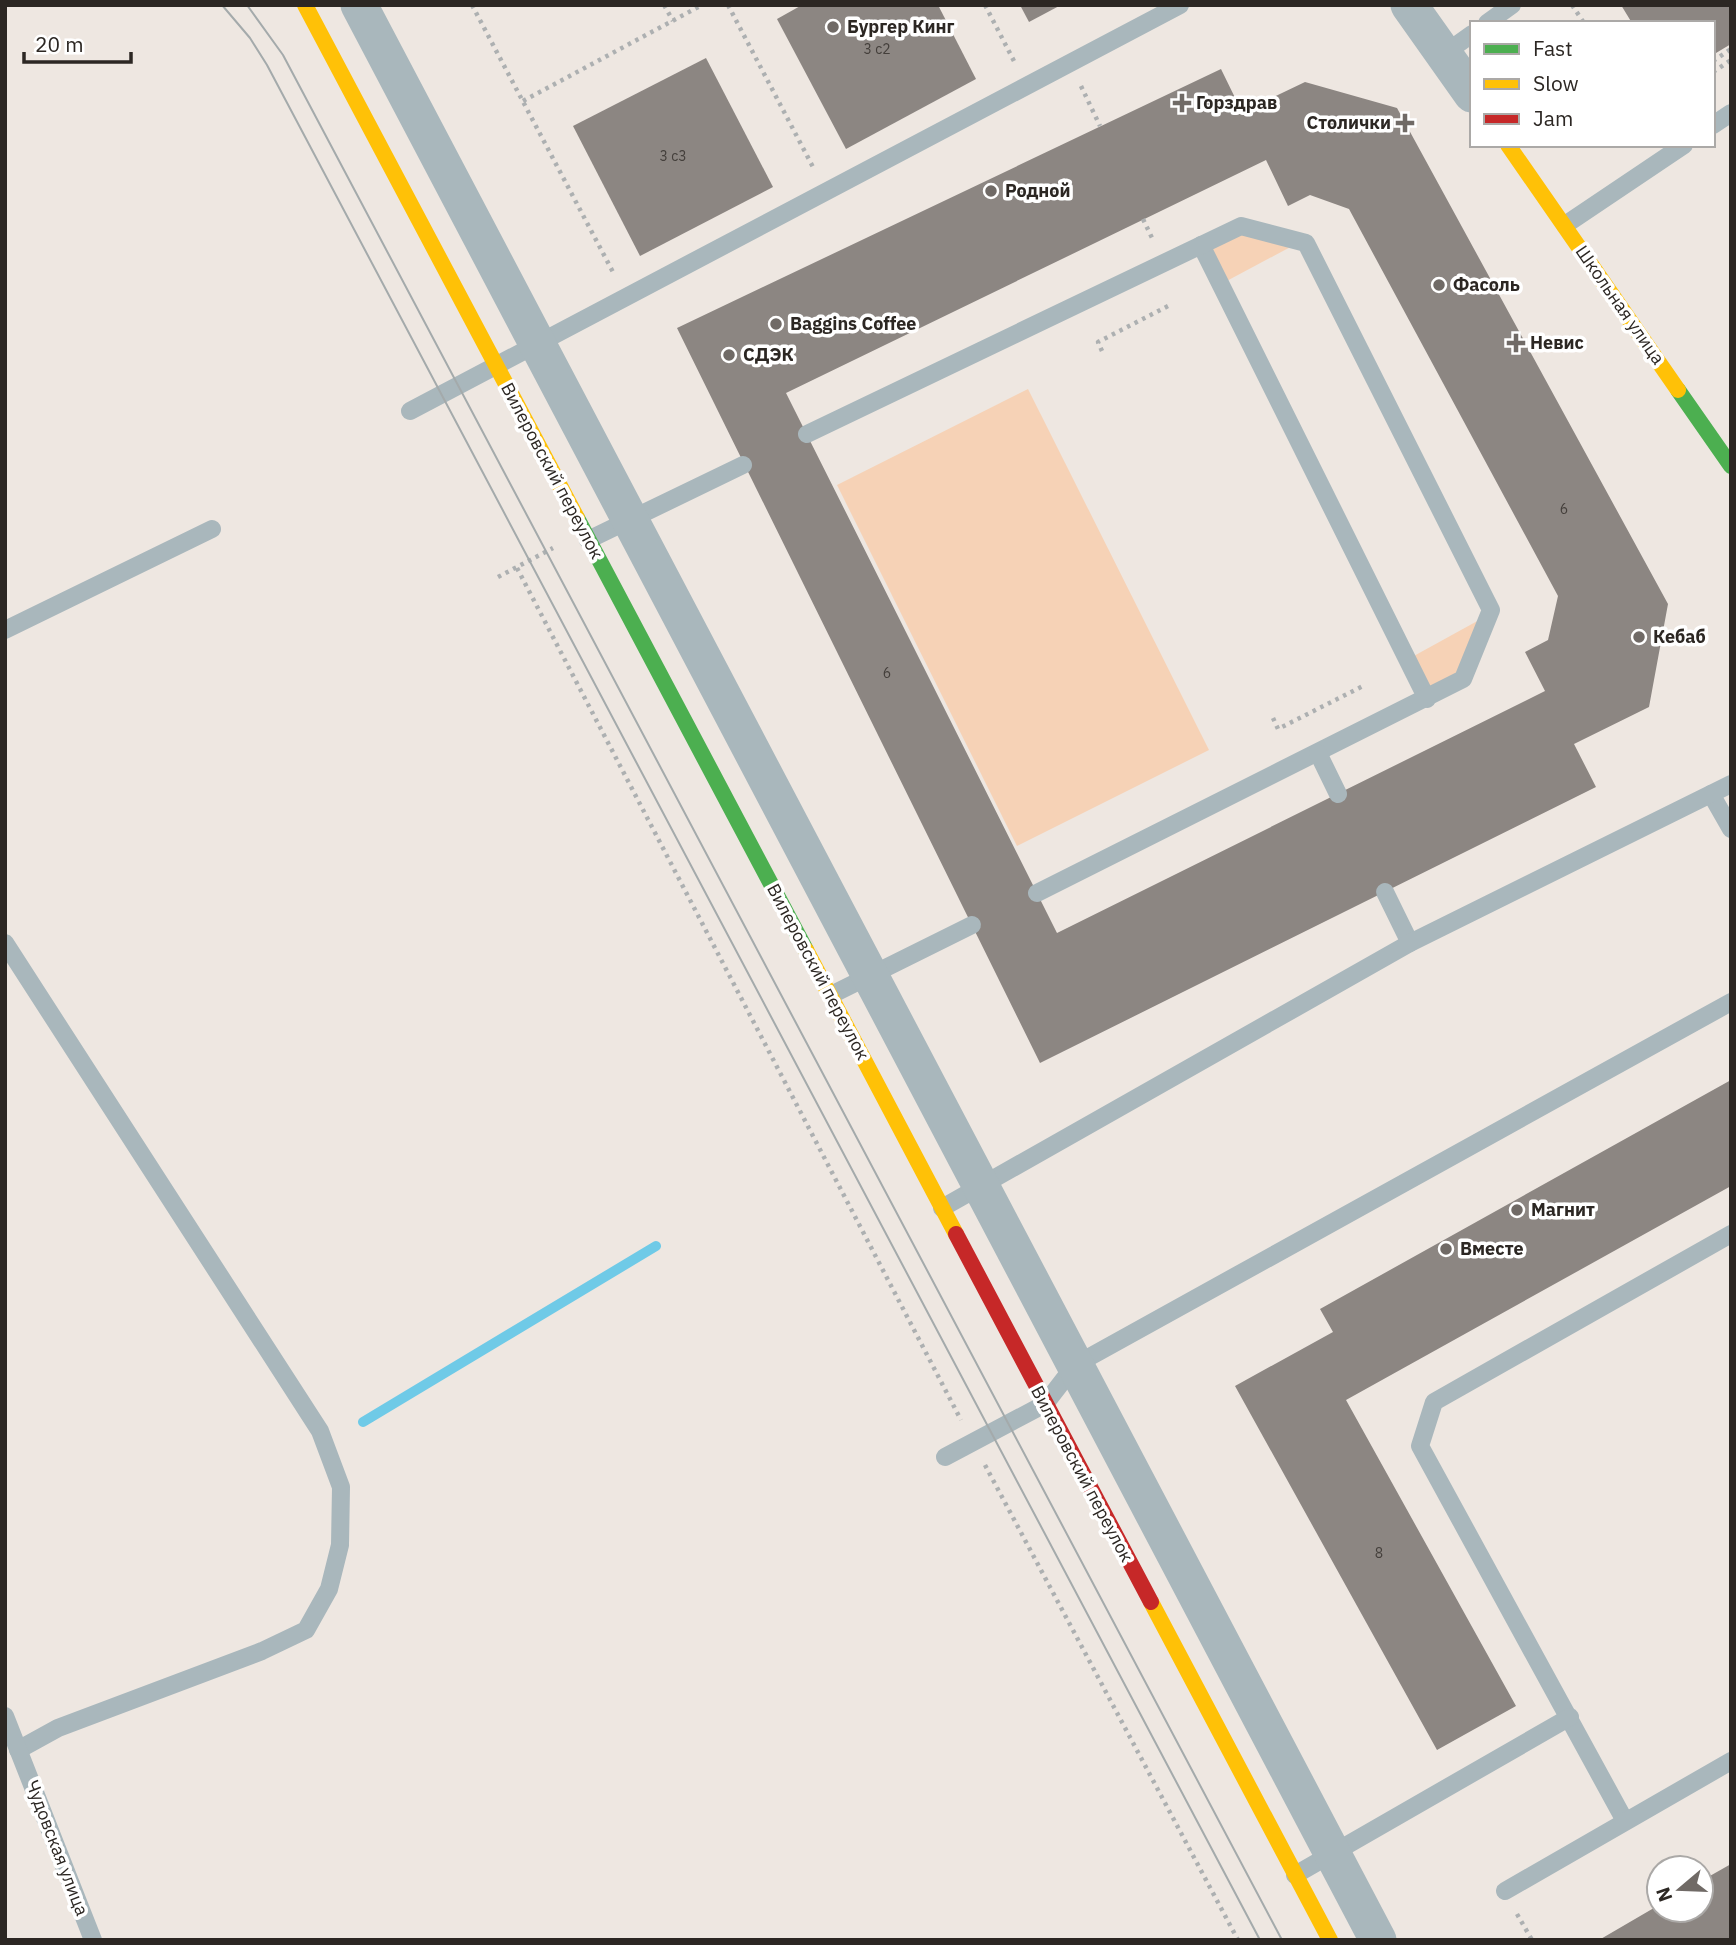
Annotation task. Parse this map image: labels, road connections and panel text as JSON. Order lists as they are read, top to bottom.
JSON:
{
  "streets": {
    "street": ["Школьная улица", "Вилеровский переулок"],
    "lane": ["Чудовская улица"]
  },
  "places": {
    "other": [
      "Бургер Кинг",
      "Родной",
      "Фасоль",
      "Baggins Coffee",
      "СДЭК",
      "Кебаб",
      "Магнит",
      "Вместе"
    ],
    "health": ["Горздрав", "Столички", "Невис"]
  },
  "house_numbers": [
    "3 с2",
    "3 с3",
    "6",
    "6",
    "8"
  ],
  "legend": ["Fast", "Slow", "Jam"],
  "scale_bar": "20 m",
  "north": "left"
}
